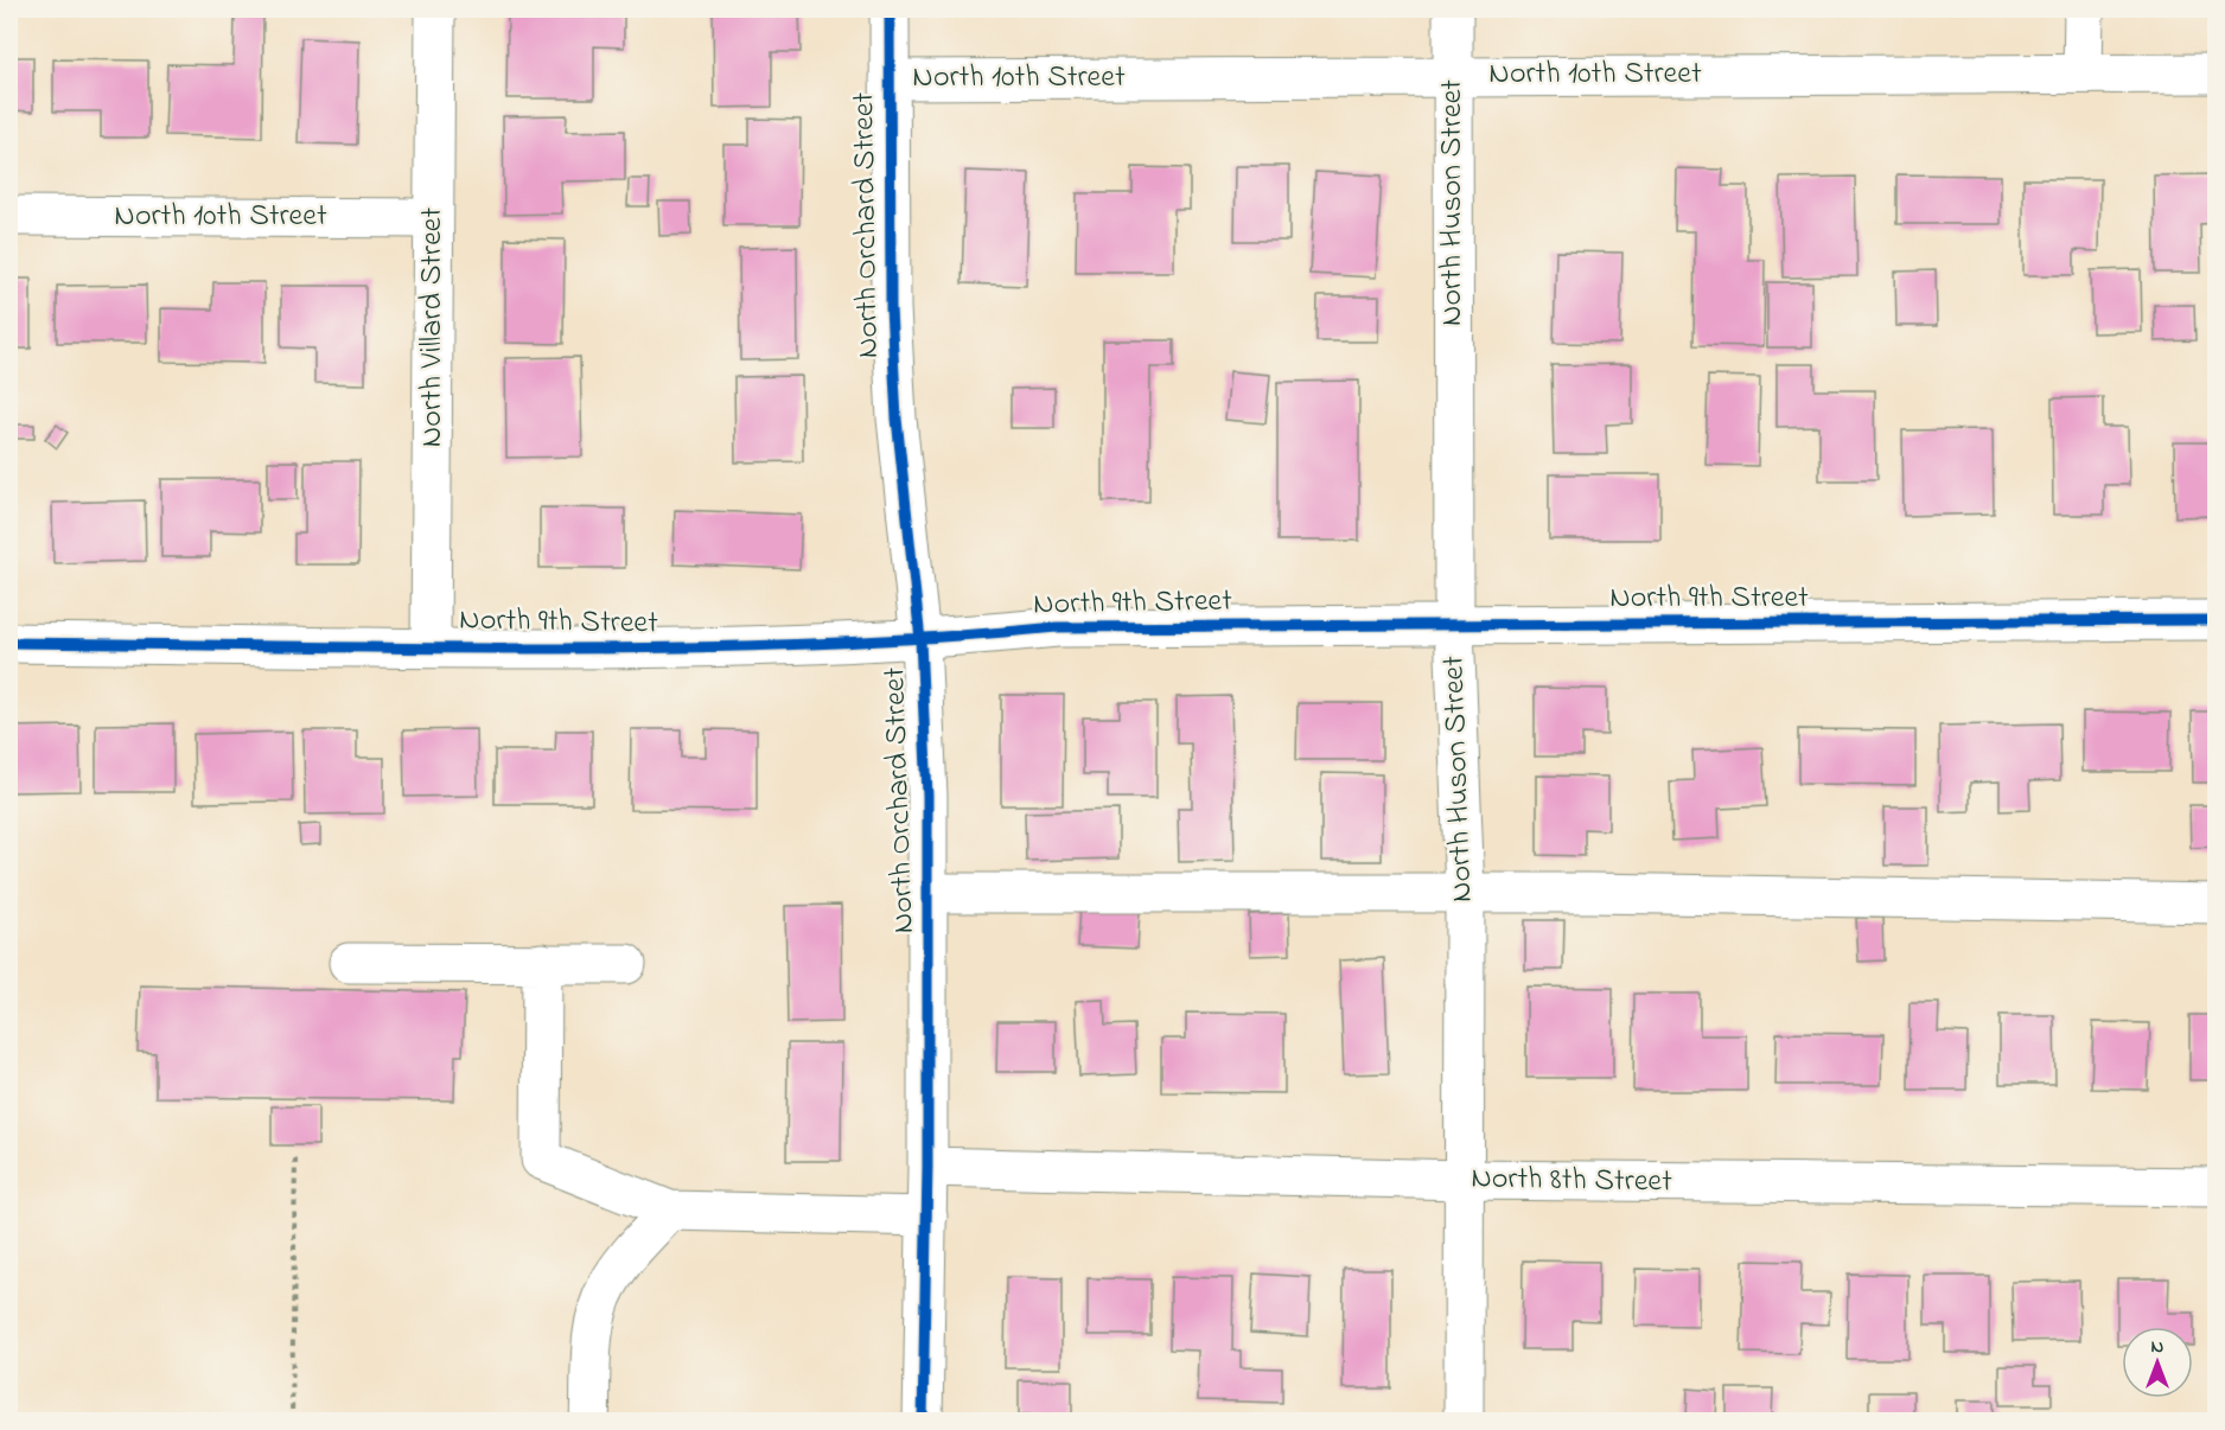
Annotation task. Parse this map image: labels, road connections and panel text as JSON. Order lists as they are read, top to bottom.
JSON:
{
  "streets": {
    "street": [
      "North 10th Street",
      "North Huson Street",
      "North Orchard Street",
      "North Villard Street",
      "North 9th Street",
      "North 8th Street"
    ]
  },
  "crossings": [
    ["North 10th Street", "North Huson Street"],
    ["North 10th Street", "North Orchard Street"],
    ["North 10th Street", "North Villard Street"],
    ["North Huson Street", "North 9th Street"],
    ["North Huson Street", "North 8th Street"],
    ["North Orchard Street", "North 9th Street"],
    ["North Orchard Street", "North 8th Street"],
    ["North Villard Street", "North 9th Street"]
  ],
  "north": "top"
}
